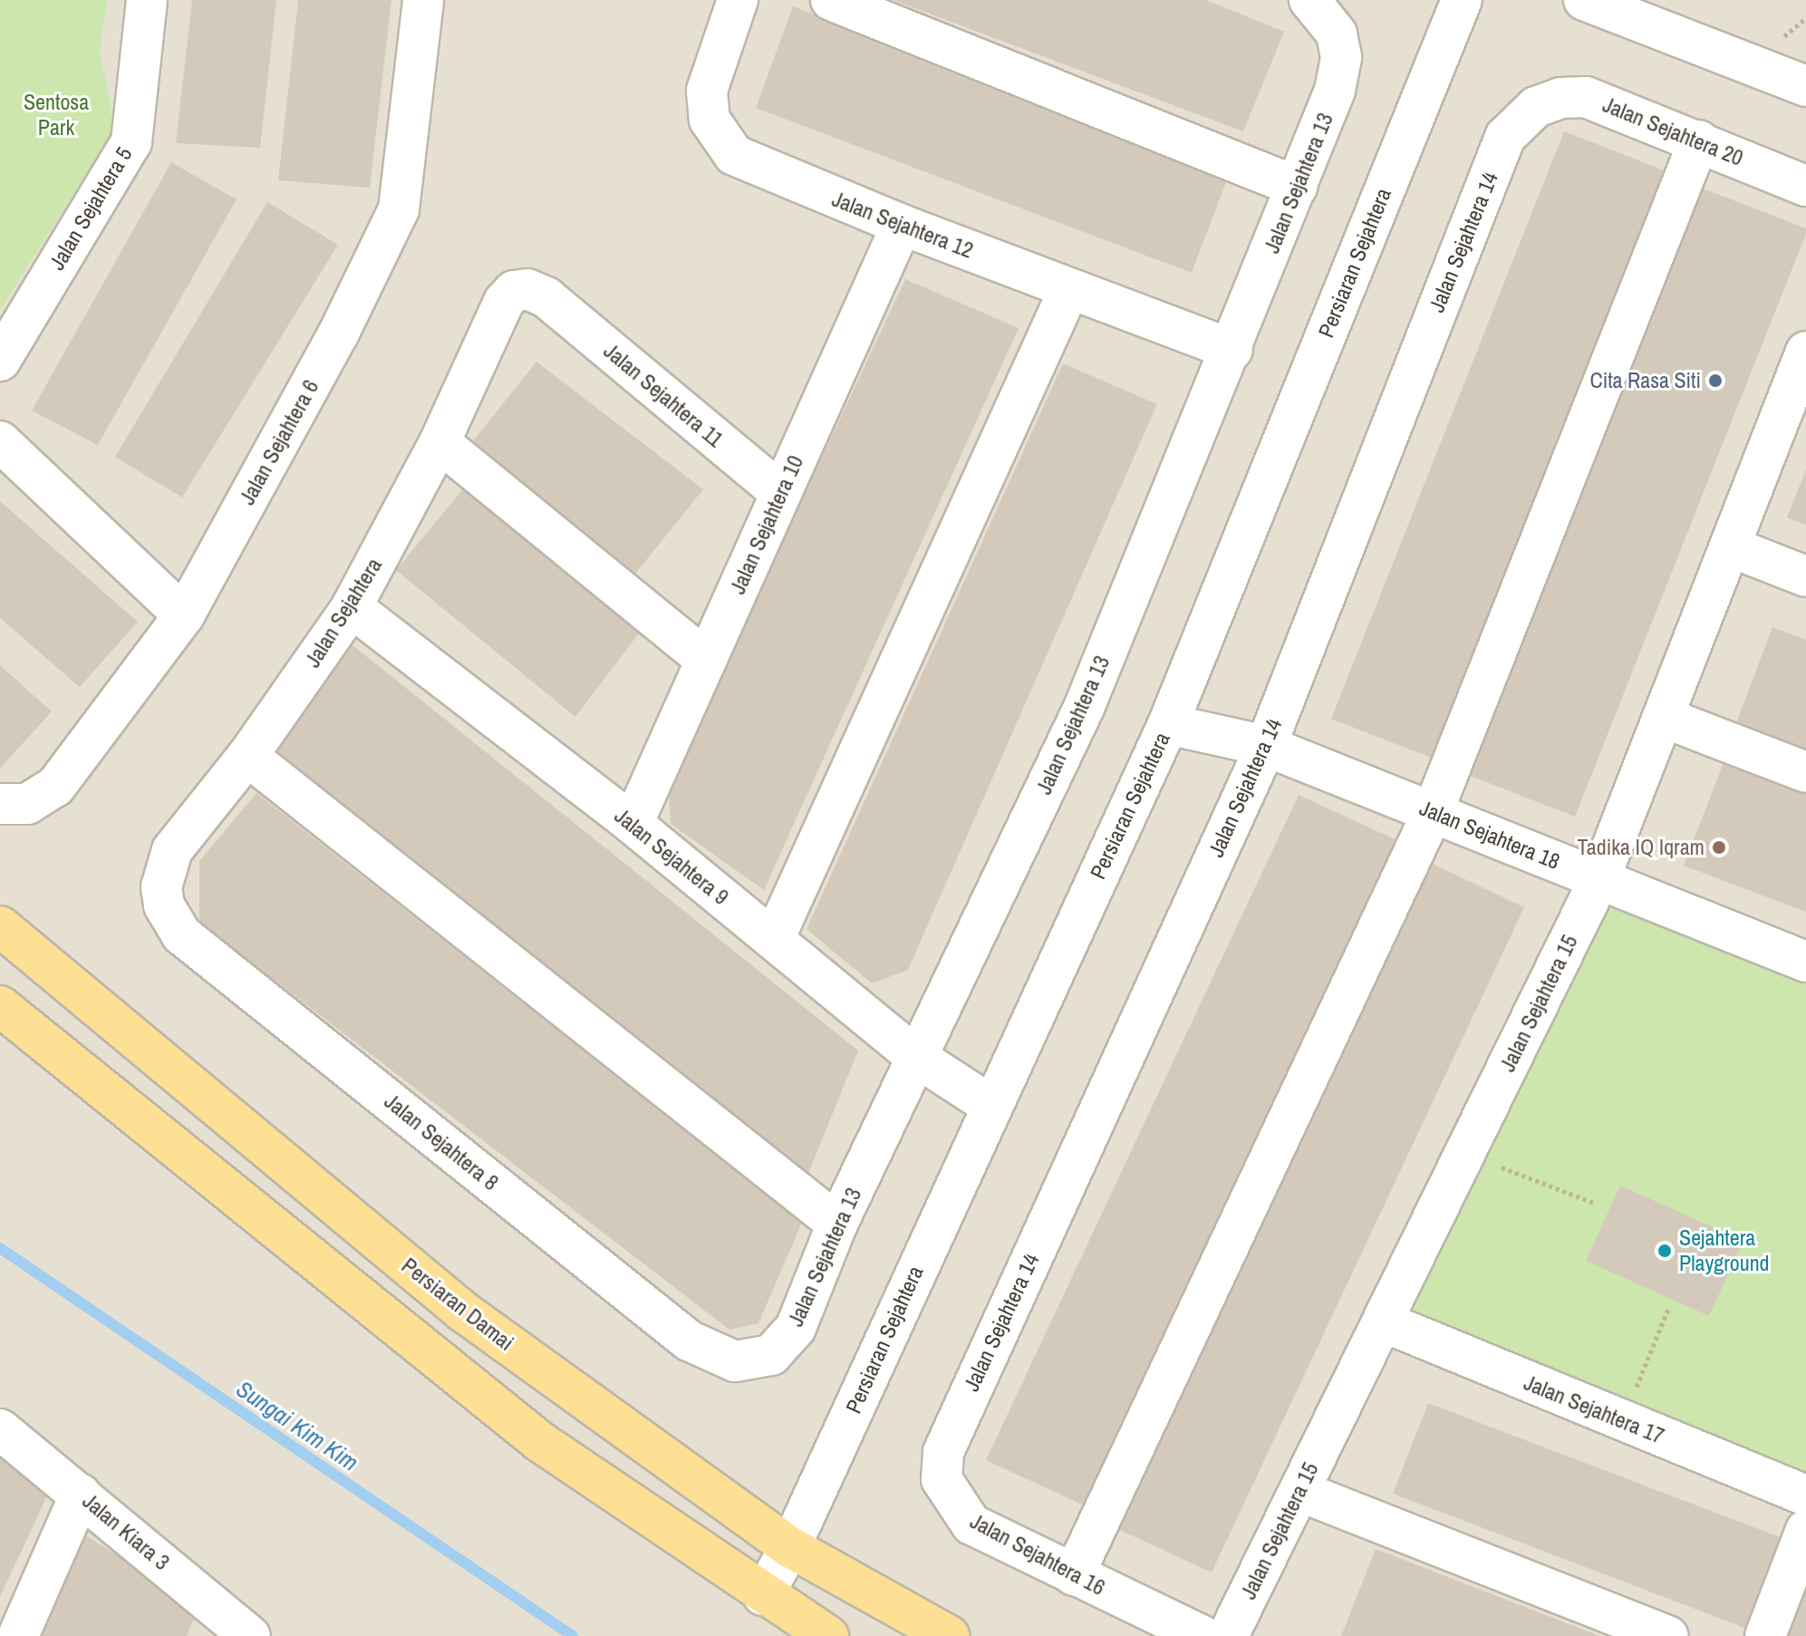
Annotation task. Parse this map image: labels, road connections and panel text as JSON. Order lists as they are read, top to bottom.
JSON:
{
  "streets": {
    "main road": ["Persiaran Damai"],
    "street": [
      "Jalan Sejahtera 20",
      "Jalan Sejahtera 13",
      "Jalan Sejahtera 5",
      "Jalan Sejahtera 12",
      "Jalan Sejahtera 14",
      "Persiaran Sejahtera",
      "Jalan Sejahtera 11",
      "Jalan Sejahtera 6",
      "Jalan Sejahtera 10",
      "Jalan Sejahtera",
      "Jalan Sejahtera 18",
      "Jalan Sejahtera 9",
      "Jalan Sejahtera 15",
      "Jalan Sejahtera 8",
      "Jalan Sejahtera 17",
      "Jalan Kiara 3",
      "Jalan Sejahtera 16"
    ]
  },
  "crossings": [
    ["Jalan Sejahtera 20", "Jalan Sejahtera 14"],
    ["Jalan Sejahtera 13", "Jalan Sejahtera 12"],
    ["Jalan Sejahtera 13", "Jalan Sejahtera 9"],
    ["Jalan Sejahtera 13", "Jalan Sejahtera 8"],
    ["Jalan Sejahtera 12", "Jalan Sejahtera 10"],
    ["Jalan Sejahtera 14", "Jalan Sejahtera 18"],
    ["Jalan Sejahtera 14", "Jalan Sejahtera 16"],
    ["Persiaran Sejahtera", "Jalan Sejahtera 18"],
    ["Persiaran Sejahtera", "Jalan Sejahtera 9"],
    ["Persiaran Sejahtera", "Persiaran Damai"],
    ["Jalan Sejahtera 11", "Jalan Sejahtera 10"],
    ["Jalan Sejahtera 11", "Jalan Sejahtera"],
    ["Jalan Sejahtera 10", "Jalan Sejahtera 9"],
    ["Jalan Sejahtera", "Jalan Sejahtera 9"],
    ["Jalan Sejahtera", "Jalan Sejahtera 8"],
    ["Jalan Sejahtera 18", "Jalan Sejahtera 15"],
    ["Jalan Sejahtera 15", "Jalan Sejahtera 17"]
  ],
  "water": ["Sungai Kim Kim"],
  "parks": ["Sentosa Park"],
  "places": ["Cita Rasa Siti", "Tadika IQ Iqram", "Sejahtera Playground"]
}
